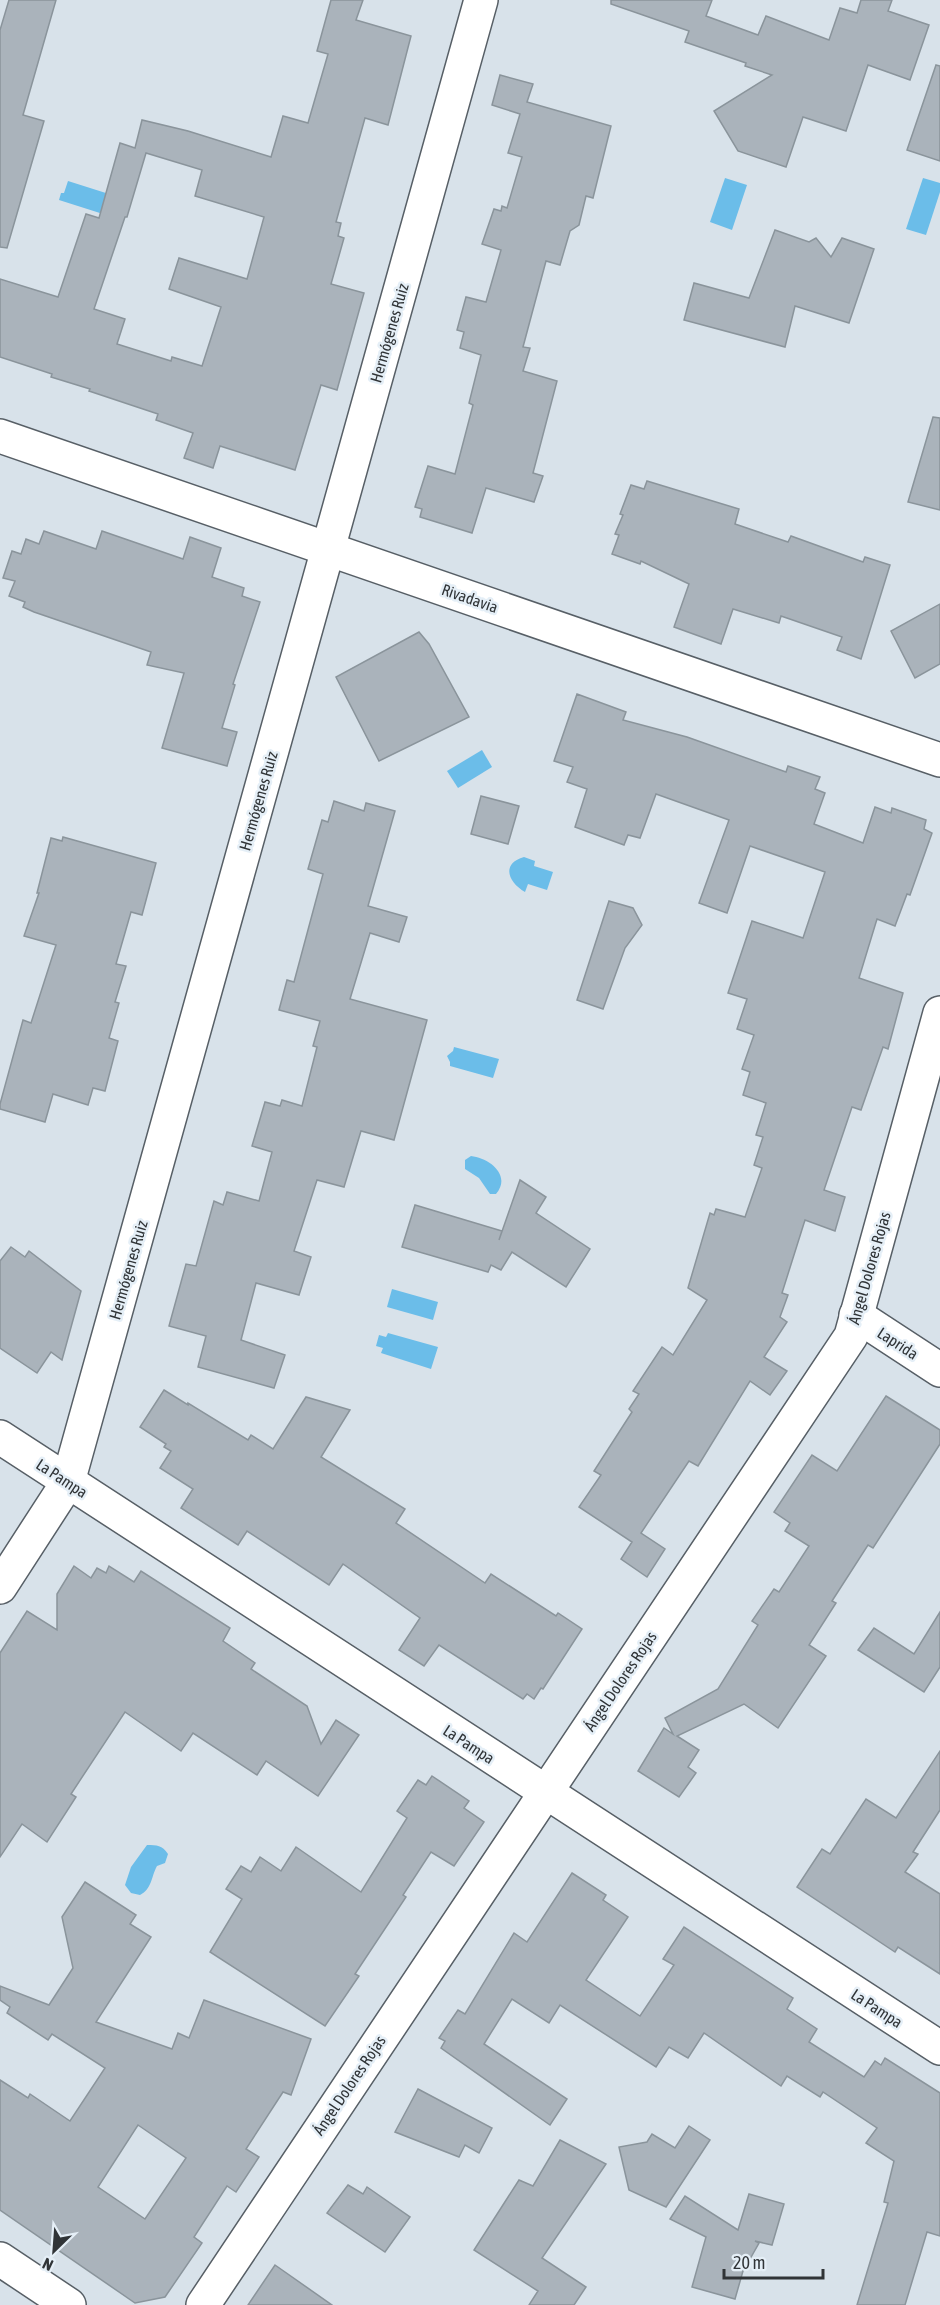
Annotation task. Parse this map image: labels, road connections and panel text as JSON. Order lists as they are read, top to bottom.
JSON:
{
  "streets": {
    "street": [
      "Hermógenes Ruiz",
      "Rivadavia",
      "Ángel Dolores Rojas",
      "Laprida",
      "La Pampa"
    ]
  },
  "crossings": [
    ["Hermógenes Ruiz", "Rivadavia"],
    ["Hermógenes Ruiz", "La Pampa"],
    ["Ángel Dolores Rojas", "Laprida"],
    ["Ángel Dolores Rojas", "La Pampa"]
  ],
  "scale_bar": "20 m",
  "north": "bottom left"
}
